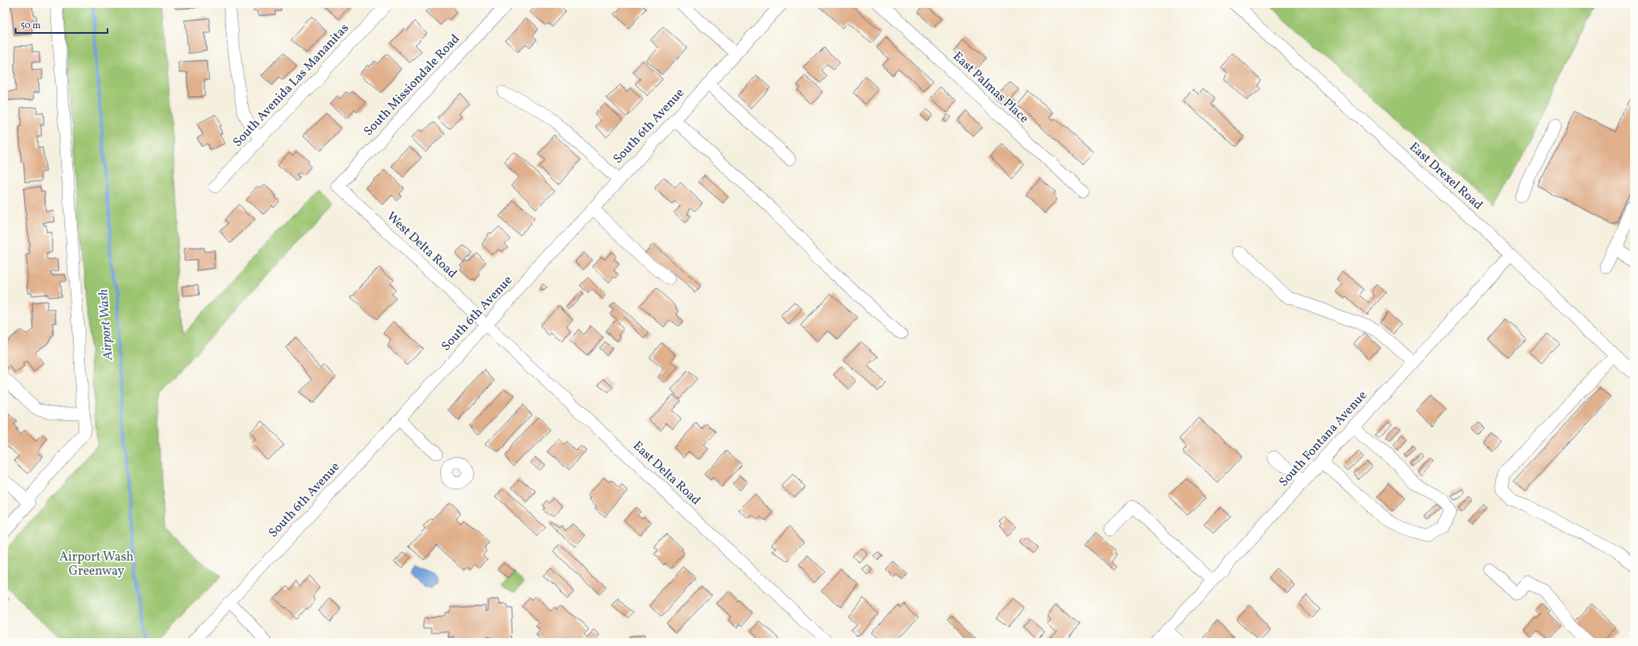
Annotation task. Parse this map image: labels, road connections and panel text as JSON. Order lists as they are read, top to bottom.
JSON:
{
  "streets": {
    "street": [
      "South Avenida Las Mananitas",
      "South Missiondale Road",
      "East Palmas Place",
      "South 6th Avenue",
      "East Drexel Road",
      "West Delta Road",
      "South Fontana Avenue",
      "East Delta Road"
    ]
  },
  "crossings": [
    ["South Missiondale Road", "West Delta Road"],
    ["South 6th Avenue", "West Delta Road"],
    ["South 6th Avenue", "East Delta Road"],
    ["East Drexel Road", "South Fontana Avenue"],
    ["West Delta Road", "East Delta Road"]
  ],
  "water": ["Airport Wash"],
  "parks": ["Airport Wash Greenway"],
  "scale_bar": "50 m"
}
